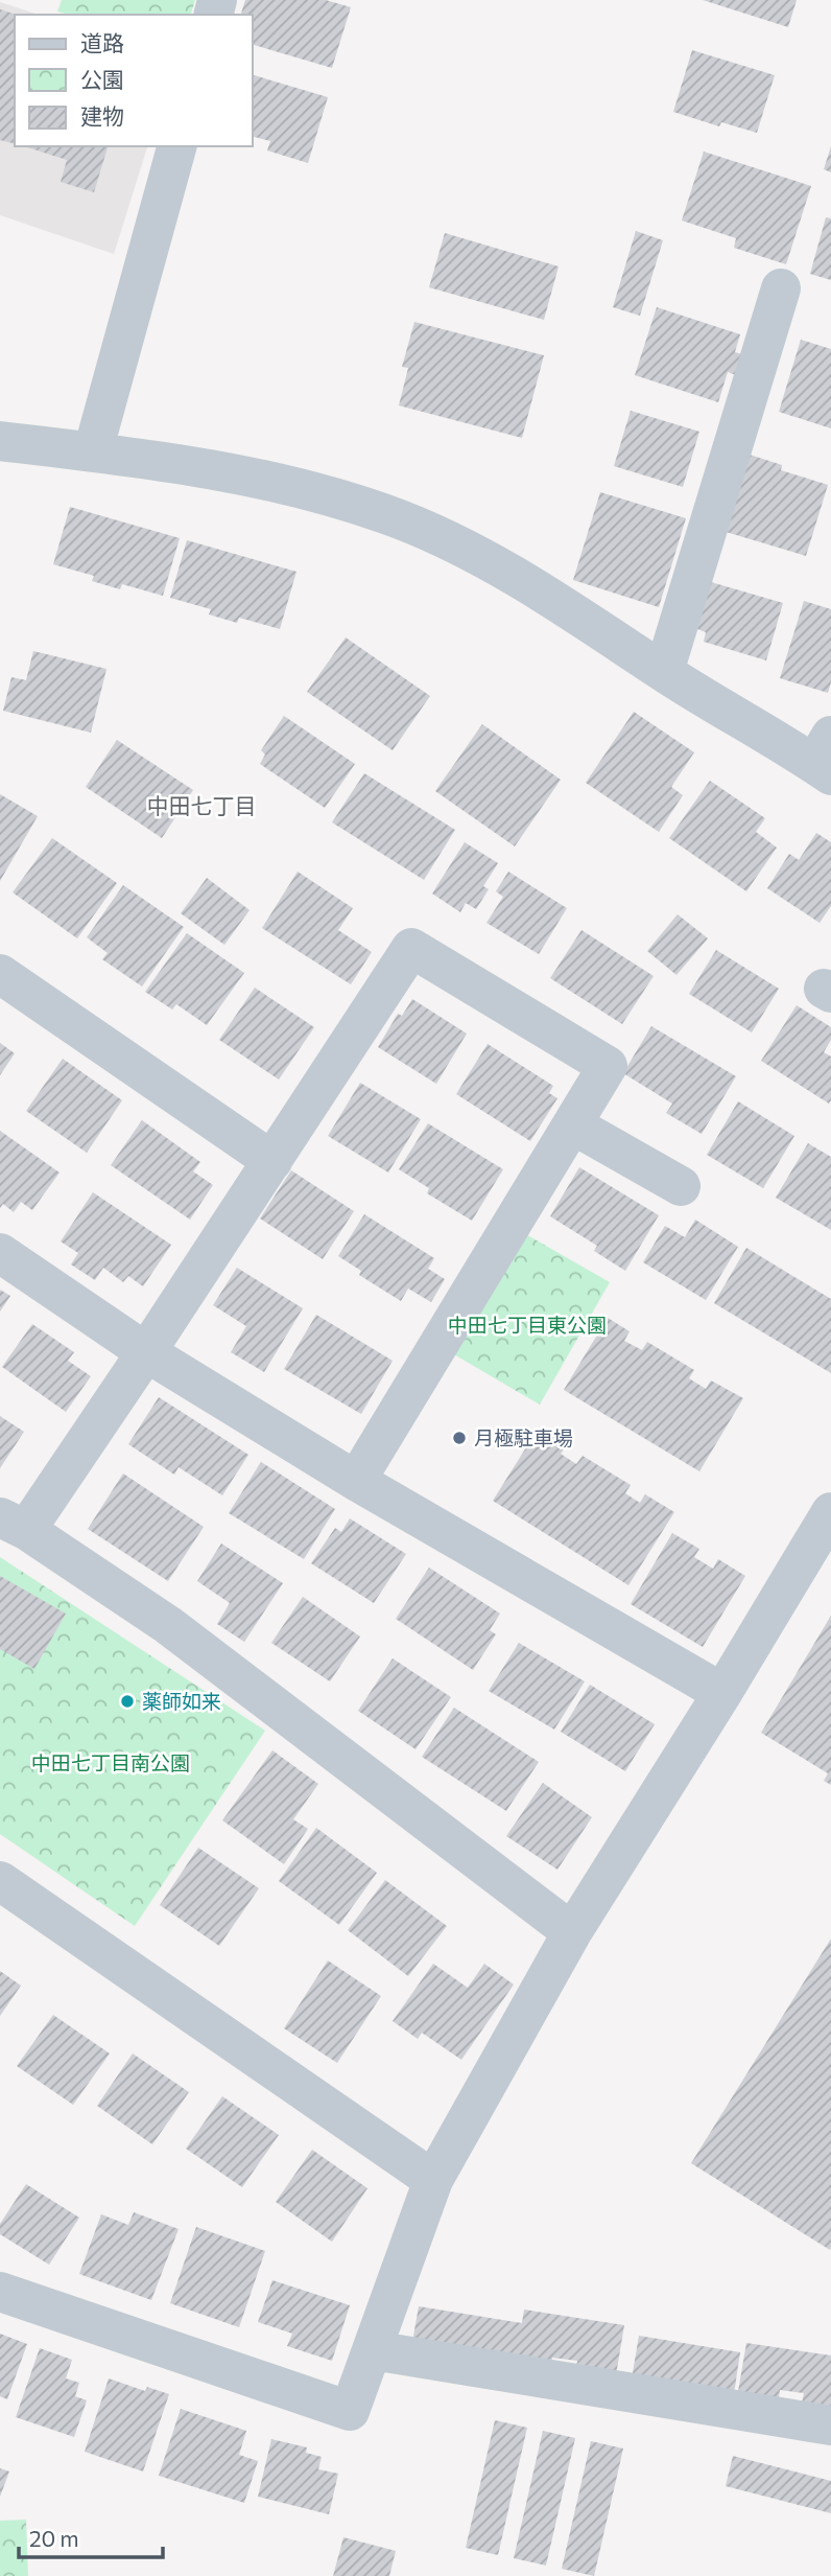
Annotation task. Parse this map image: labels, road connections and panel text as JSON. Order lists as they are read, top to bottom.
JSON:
{
  "districts": ["中田七丁目"],
  "parks": ["中田七丁目東公園", "中田七丁目南公園"],
  "places": ["月極駐車場", "薬師如来"],
  "legend": ["道路", "公園", "建物"],
  "scale_bar": "20 m"
}
